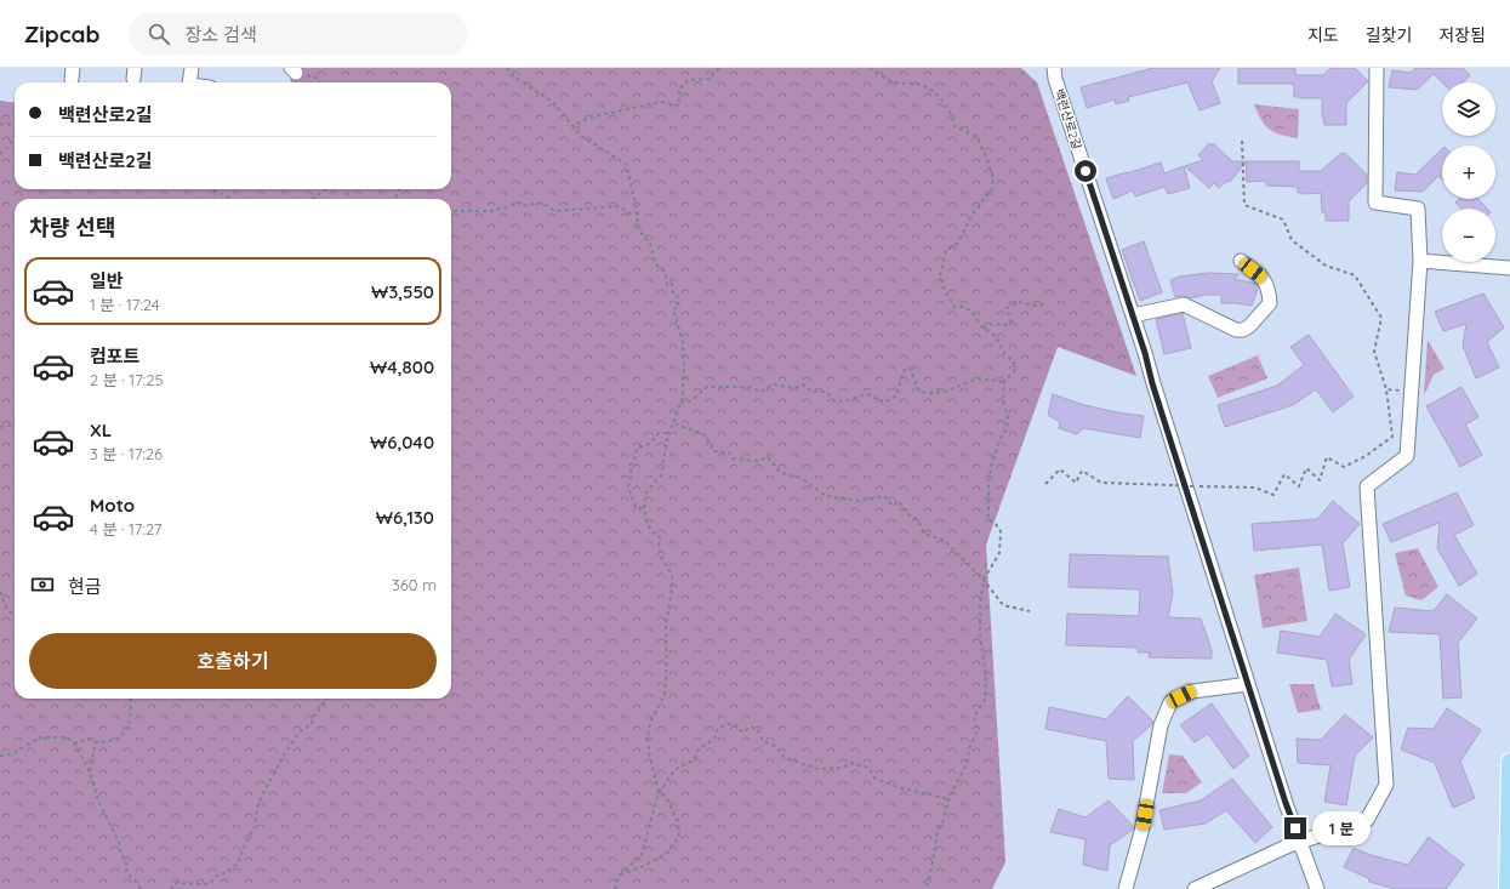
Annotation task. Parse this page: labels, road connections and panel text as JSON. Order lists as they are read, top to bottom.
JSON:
{
  "streets": {
    "street": ["백련산로2길"]
  },
  "page": {
    "header": "Zipcab",
    "search": "장소 검색",
    "nav": ["지도", "길찾기", "저장됨"],
    "map_buttons": ["+", "−"],
    "banner": ["백련산로2길", "백련산로2길"],
    "heading": "차량 선택",
    "list": [
      {
        "name": "일반",
        "note": "1 분 · 17:24",
        "value": "₩3,550"
      },
      {
        "name": "컴포트",
        "note": "2 분 · 17:25",
        "value": "₩4,800"
      },
      {
        "name": "XL",
        "note": "3 분 · 17:26",
        "value": "₩6,040"
      },
      {
        "name": "Moto",
        "note": "4 분 · 17:27",
        "value": "₩6,130"
      }
    ],
    "pay": ["현금", "360 m"],
    "buttons": "호출하기",
    "bubble": "1 분"
  }
}
